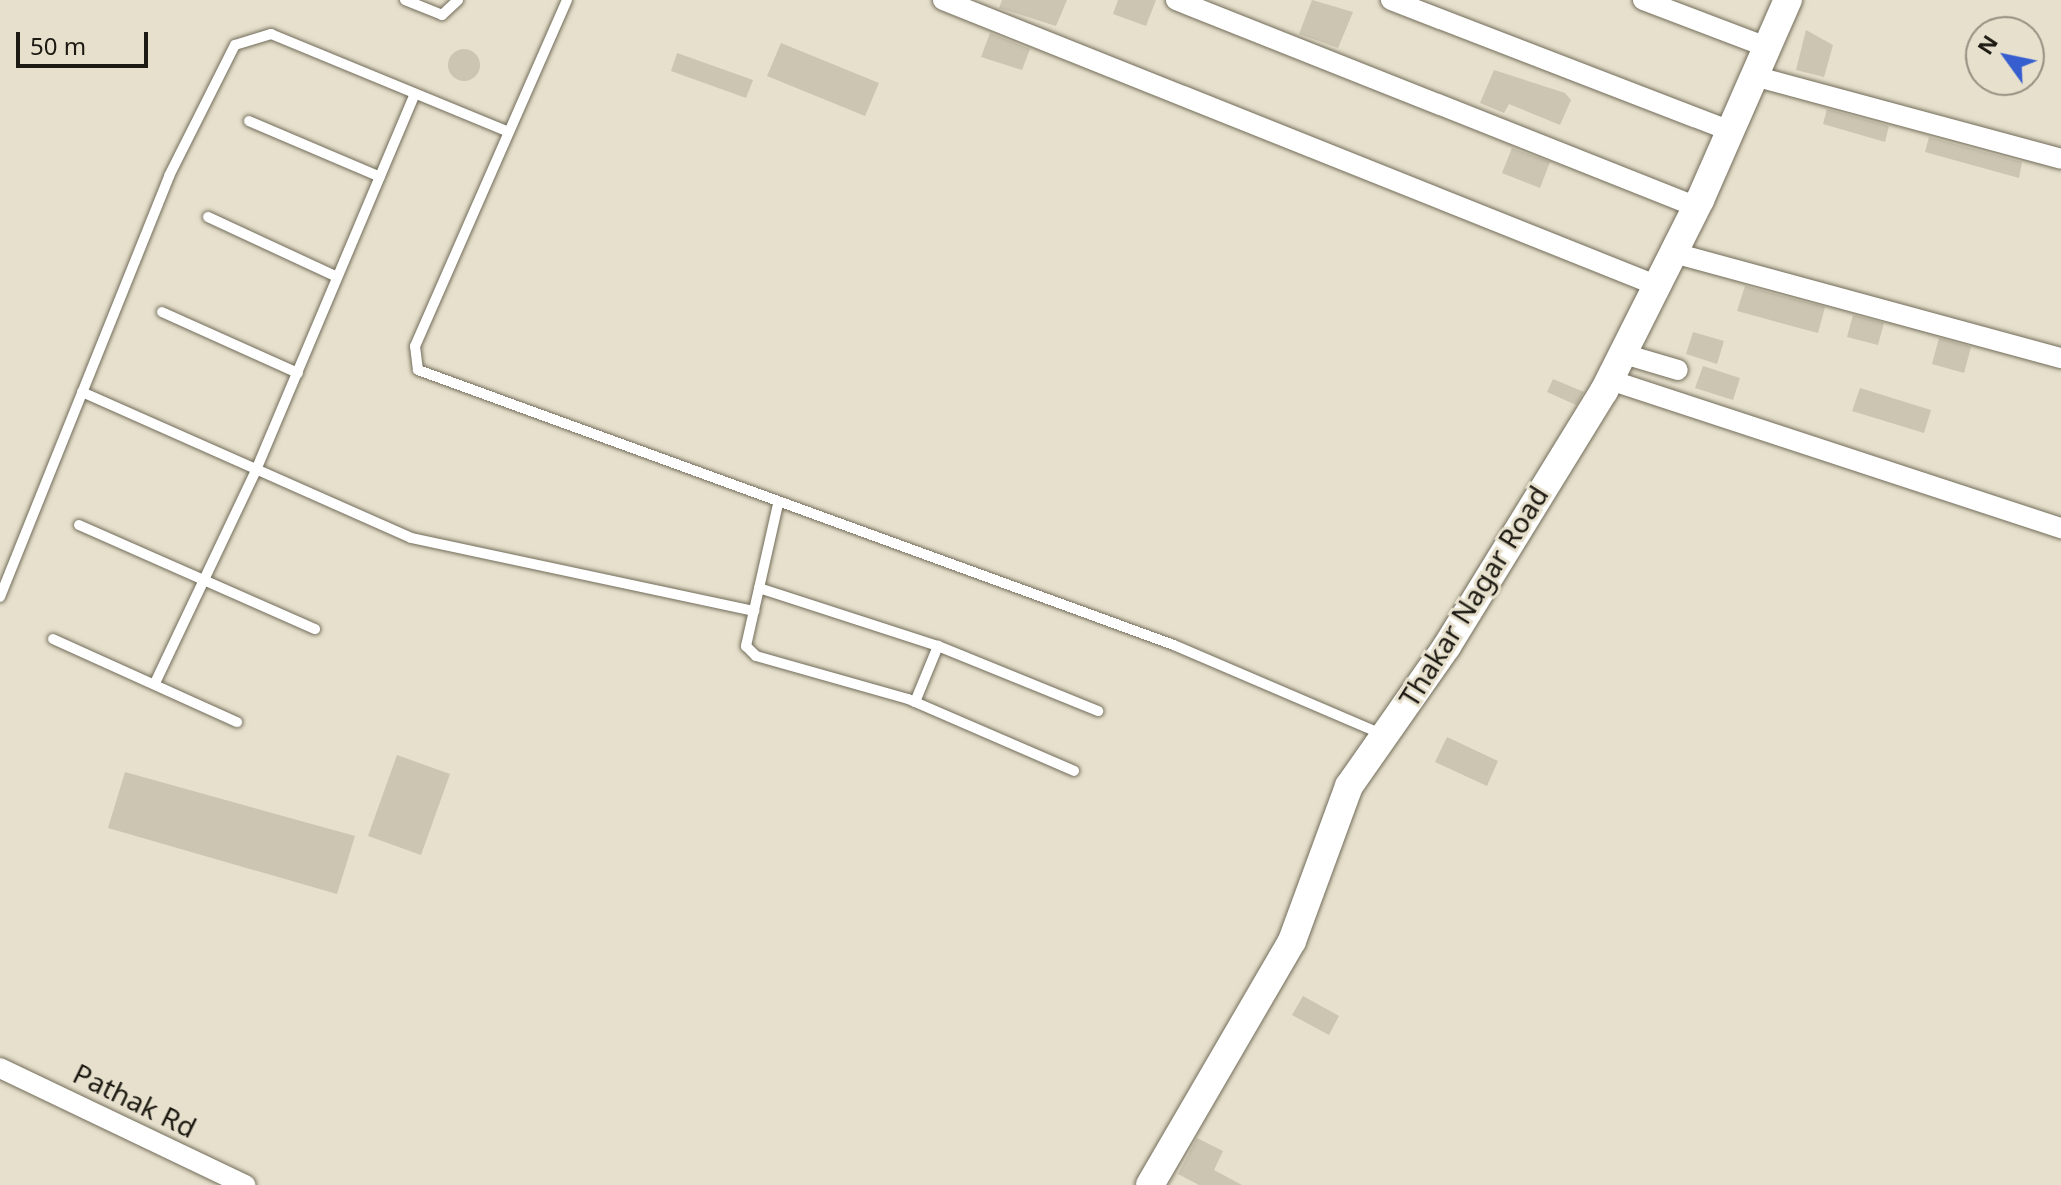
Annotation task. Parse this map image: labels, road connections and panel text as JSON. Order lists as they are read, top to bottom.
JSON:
{
  "streets": {
    "street": ["Thakar Nagar Road", "Pathak Rd"]
  },
  "scale_bar": "50 m",
  "north": "top left"
}
